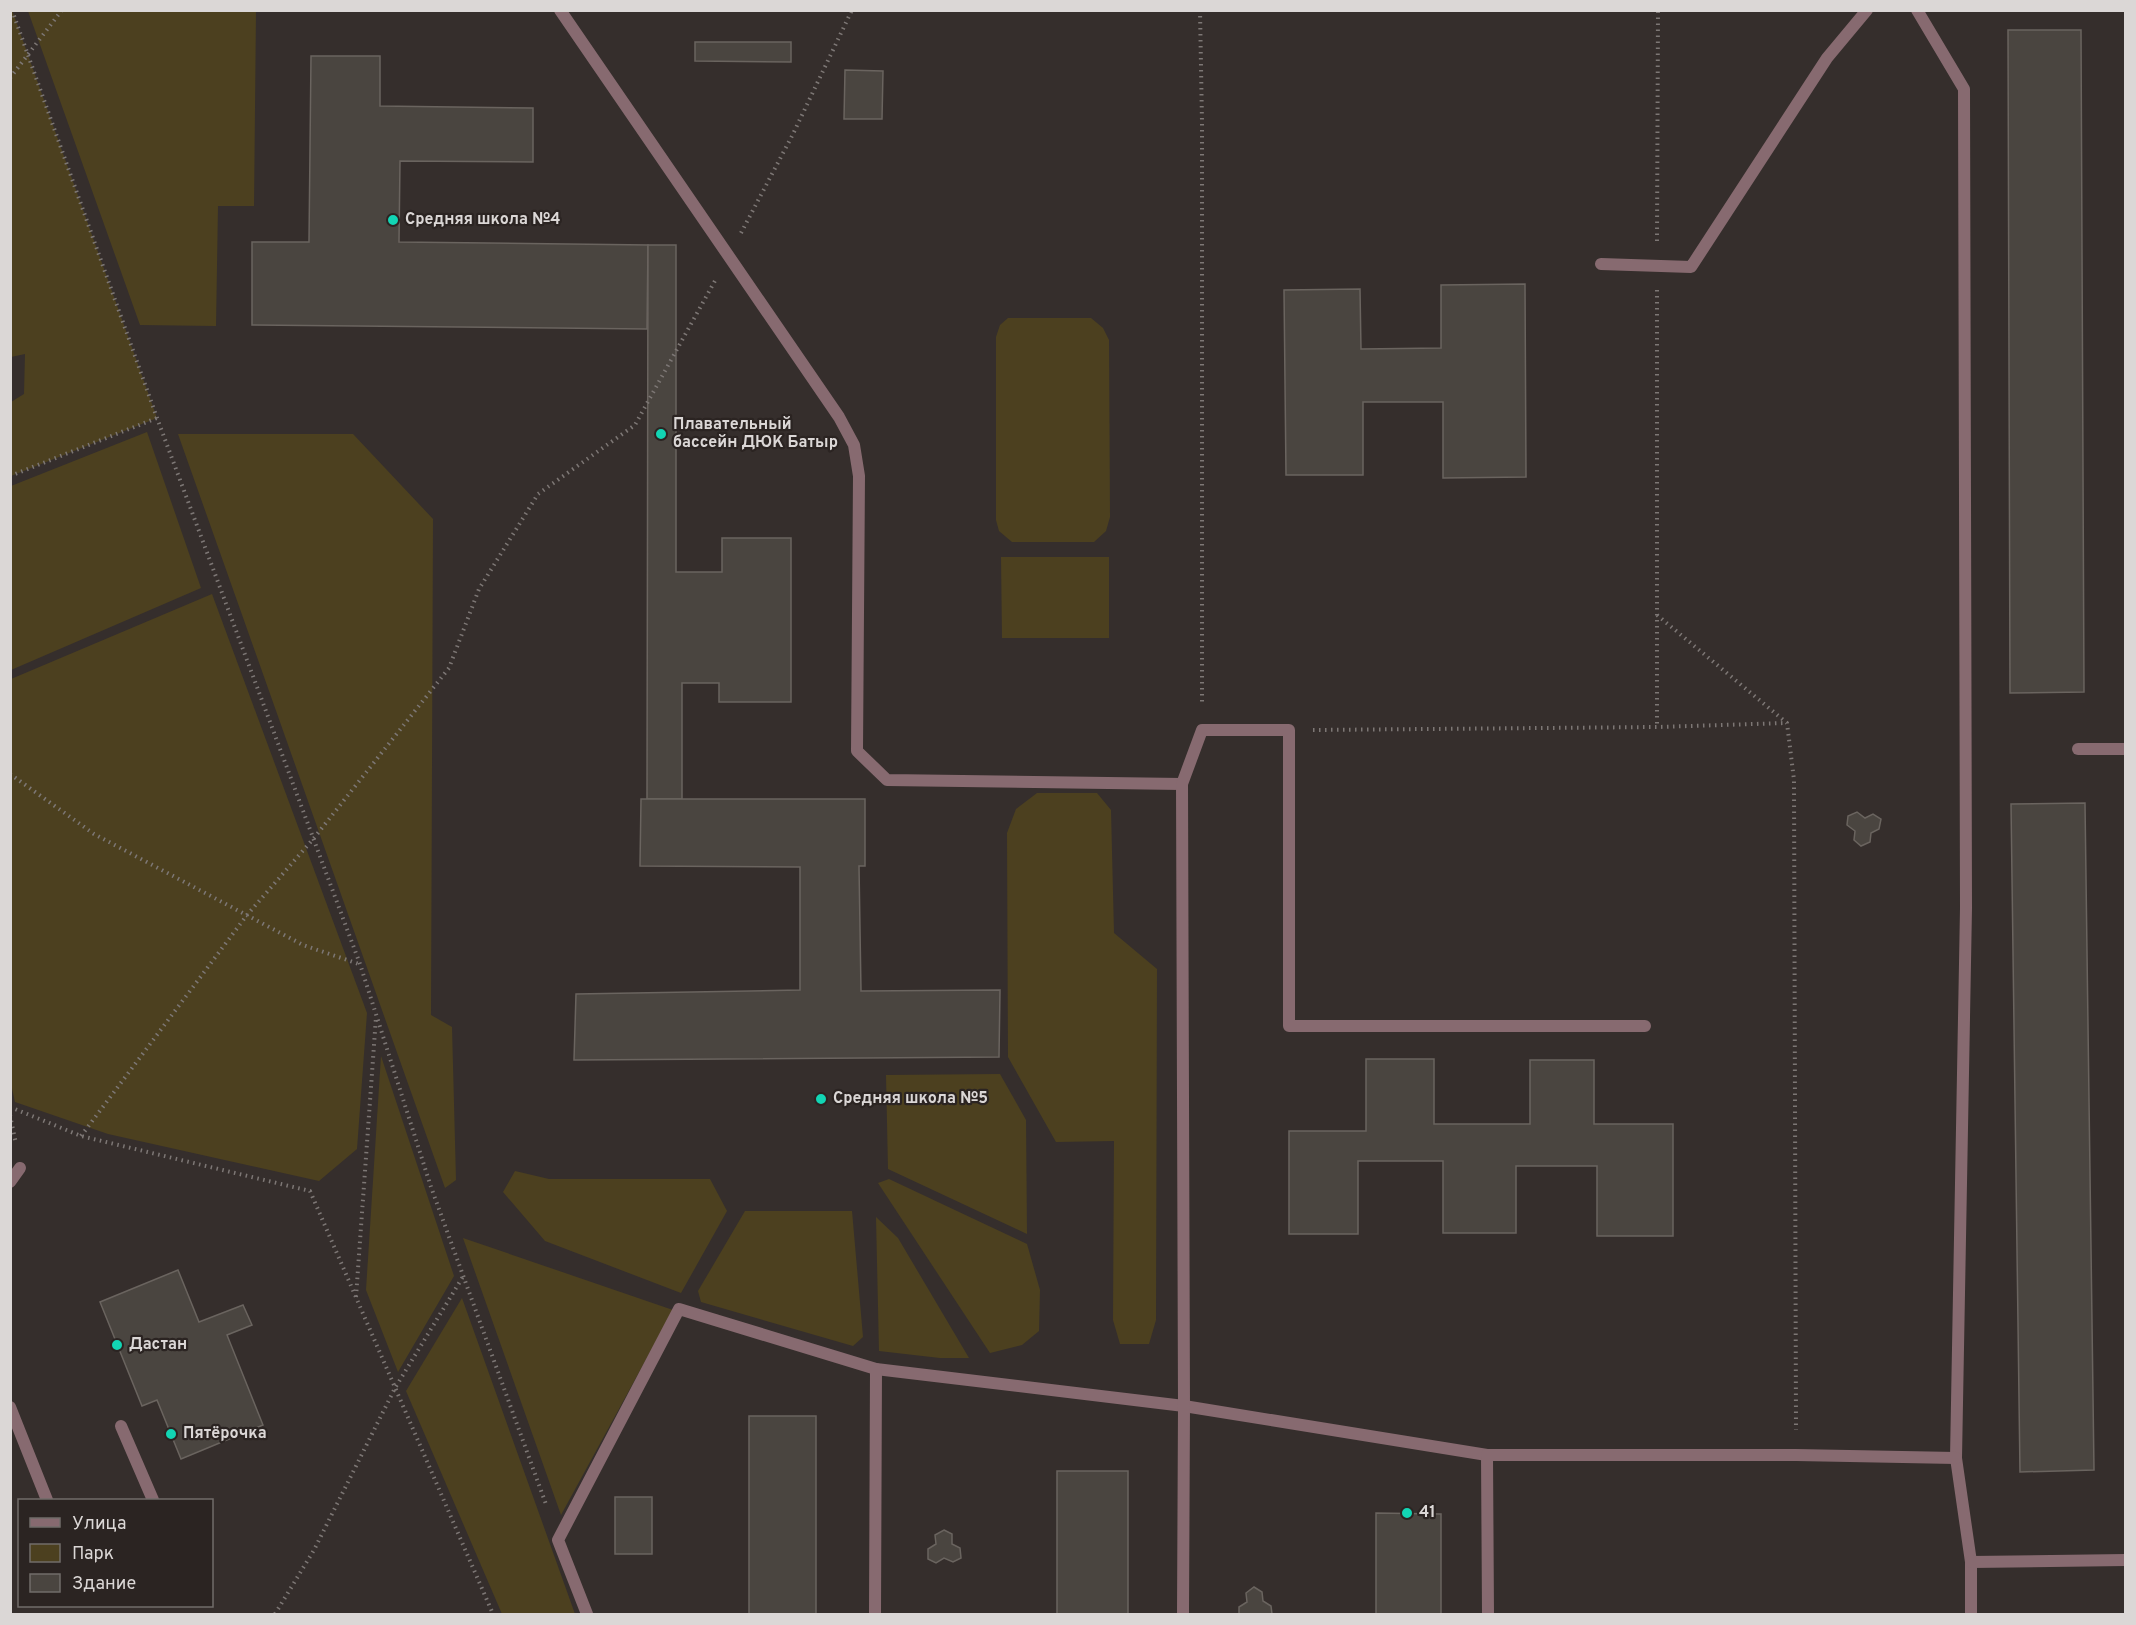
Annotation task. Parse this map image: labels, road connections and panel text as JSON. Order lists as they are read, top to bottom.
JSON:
{
  "places": [
    "Средняя школа №4",
    "Плавательный бассейн ДЮК Батыр",
    "Средняя школа №5",
    "Дастан",
    "Пятёрочка",
    "41"
  ],
  "legend": ["Улица", "Парк", "Здание"]
}
